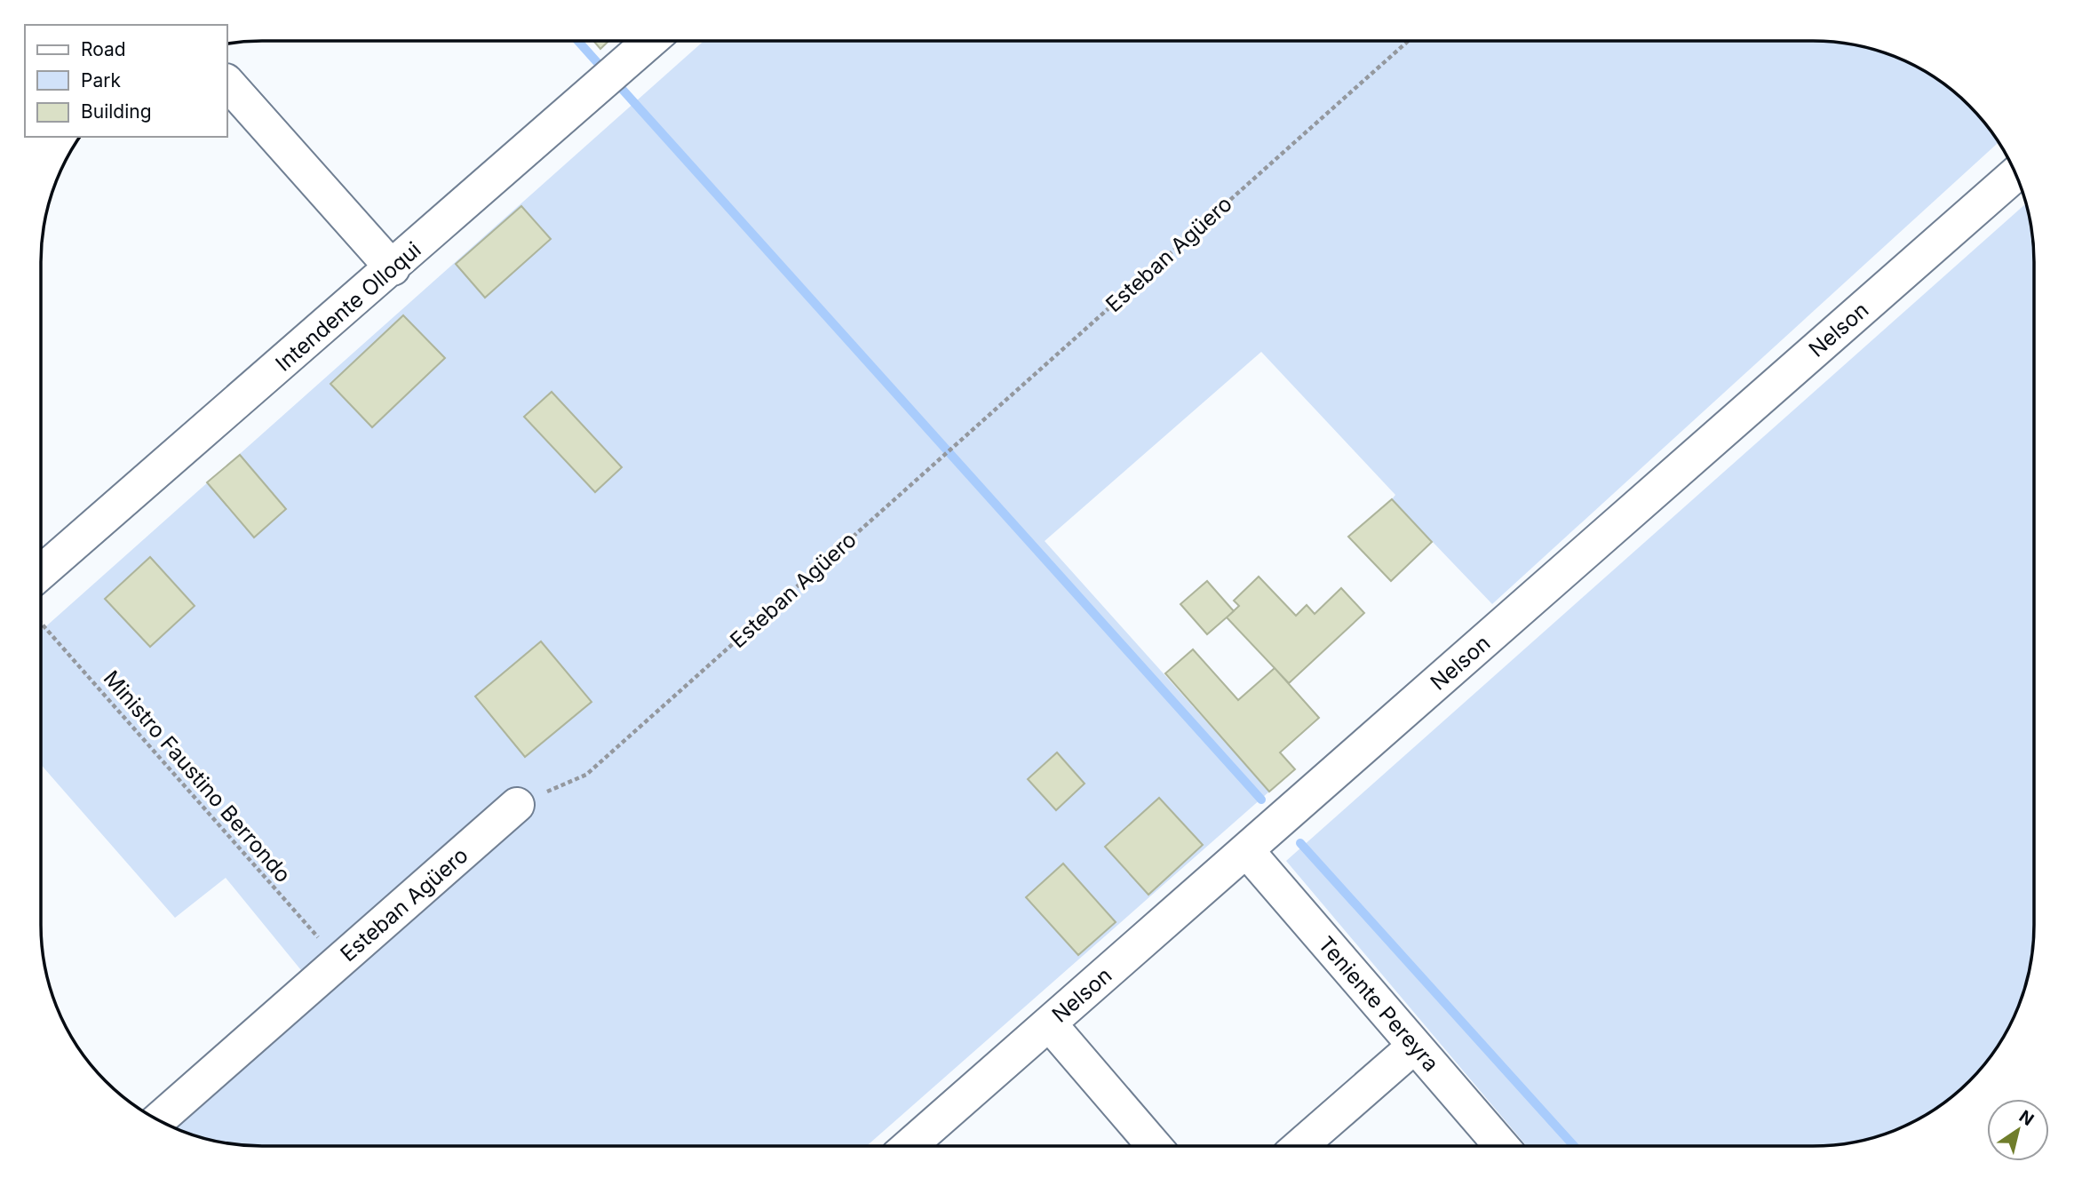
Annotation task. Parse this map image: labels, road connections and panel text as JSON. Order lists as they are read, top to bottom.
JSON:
{
  "streets": {
    "street": [
      "Esteban Agüero",
      "Intendente Olloqui",
      "Nelson",
      "Teniente Pereyra"
    ],
    "path": ["Ministro Faustino Berrondo"]
  },
  "crossings": [
    ["Esteban Agüero", "Ministro Faustino Berrondo"],
    ["Nelson", "Teniente Pereyra"]
  ],
  "legend": ["Road", "Park", "Building"],
  "north": "top right"
}
